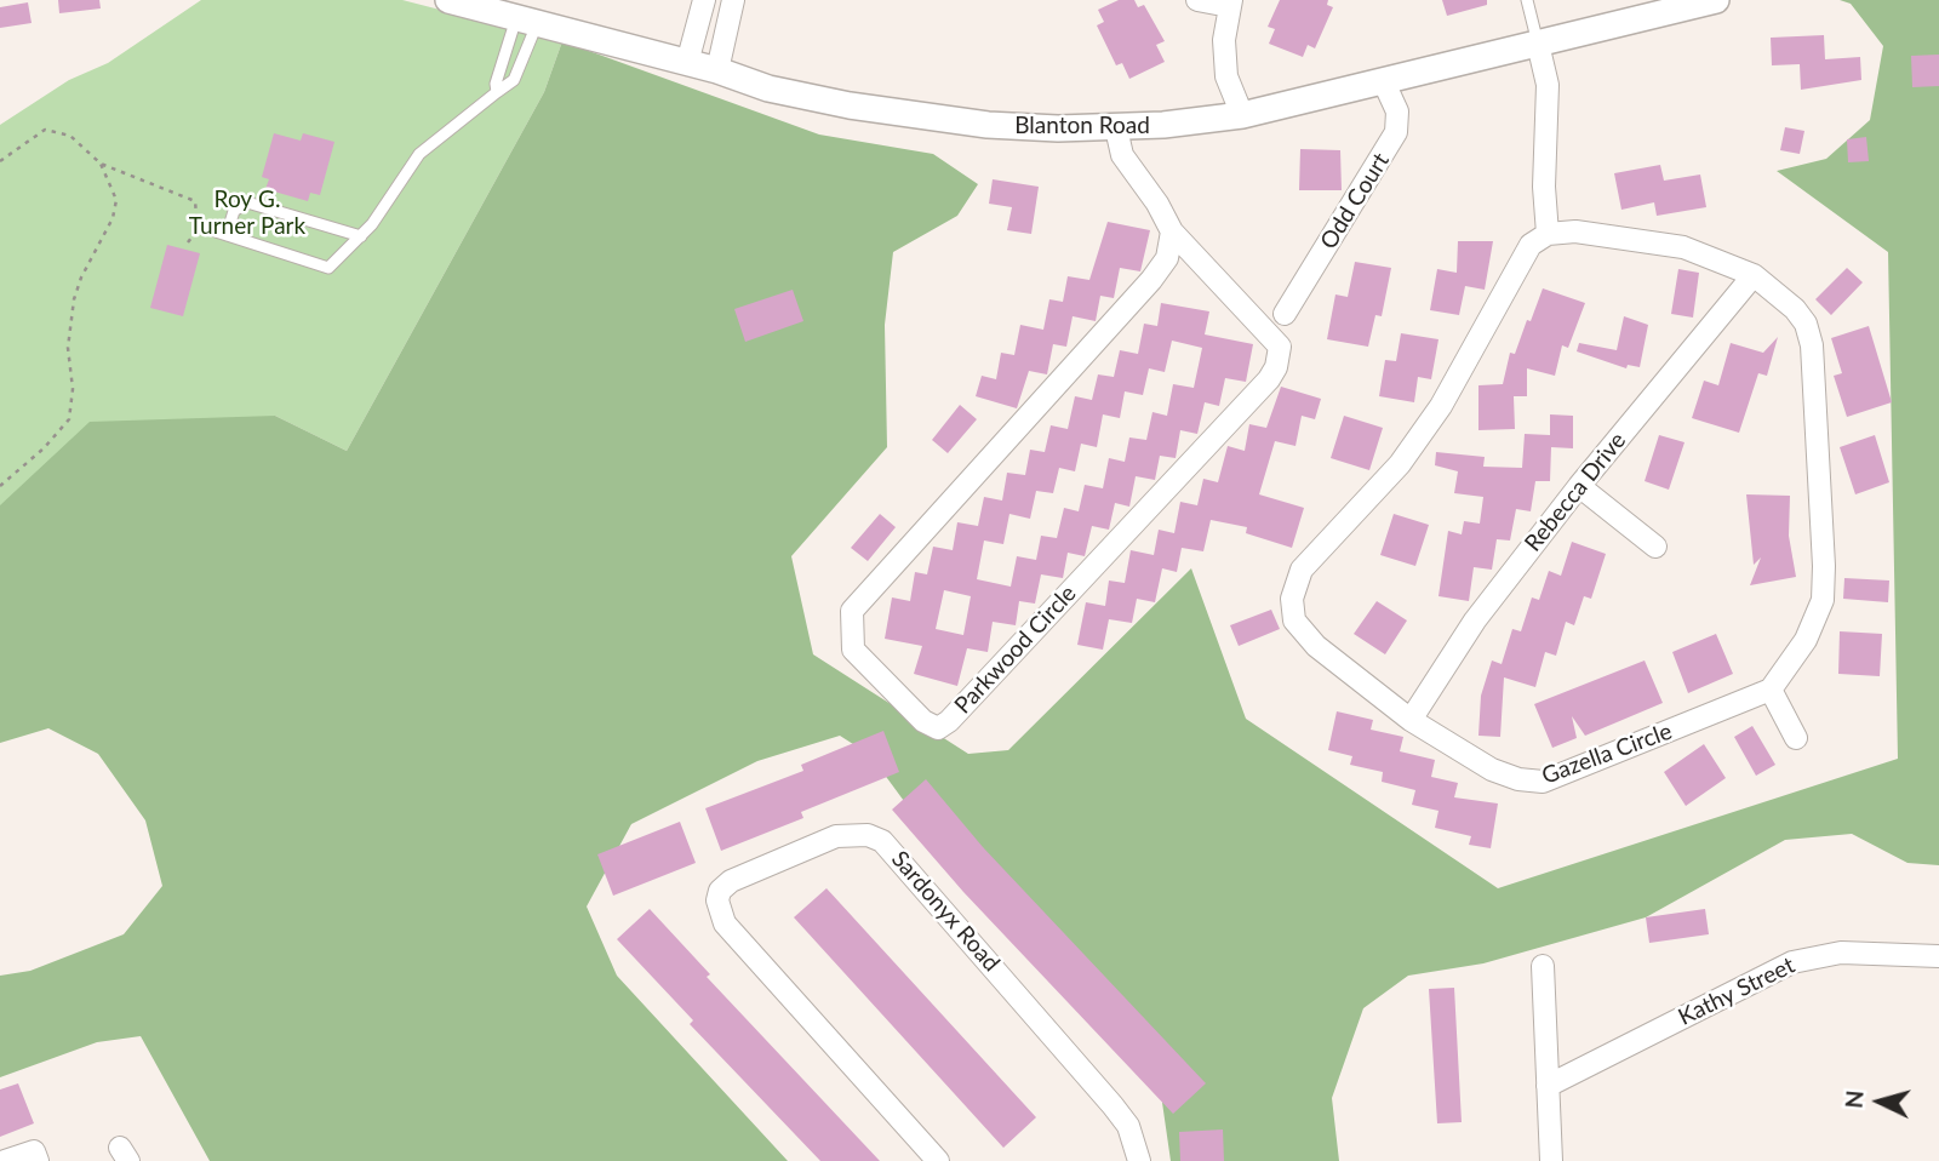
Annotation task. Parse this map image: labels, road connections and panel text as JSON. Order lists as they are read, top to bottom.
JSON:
{
  "streets": {
    "street": [
      "Blanton Road",
      "Odd Court",
      "Rebecca Drive",
      "Parkwood Circle",
      "Gazella Circle",
      "Sardonyx Road",
      "Kathy Street"
    ]
  },
  "crossings": [
    ["Blanton Road", "Odd Court"],
    ["Blanton Road", "Parkwood Circle"],
    ["Rebecca Drive", "Gazella Circle"]
  ],
  "parks": ["Roy G. Turner Park"],
  "north": "left"
}
